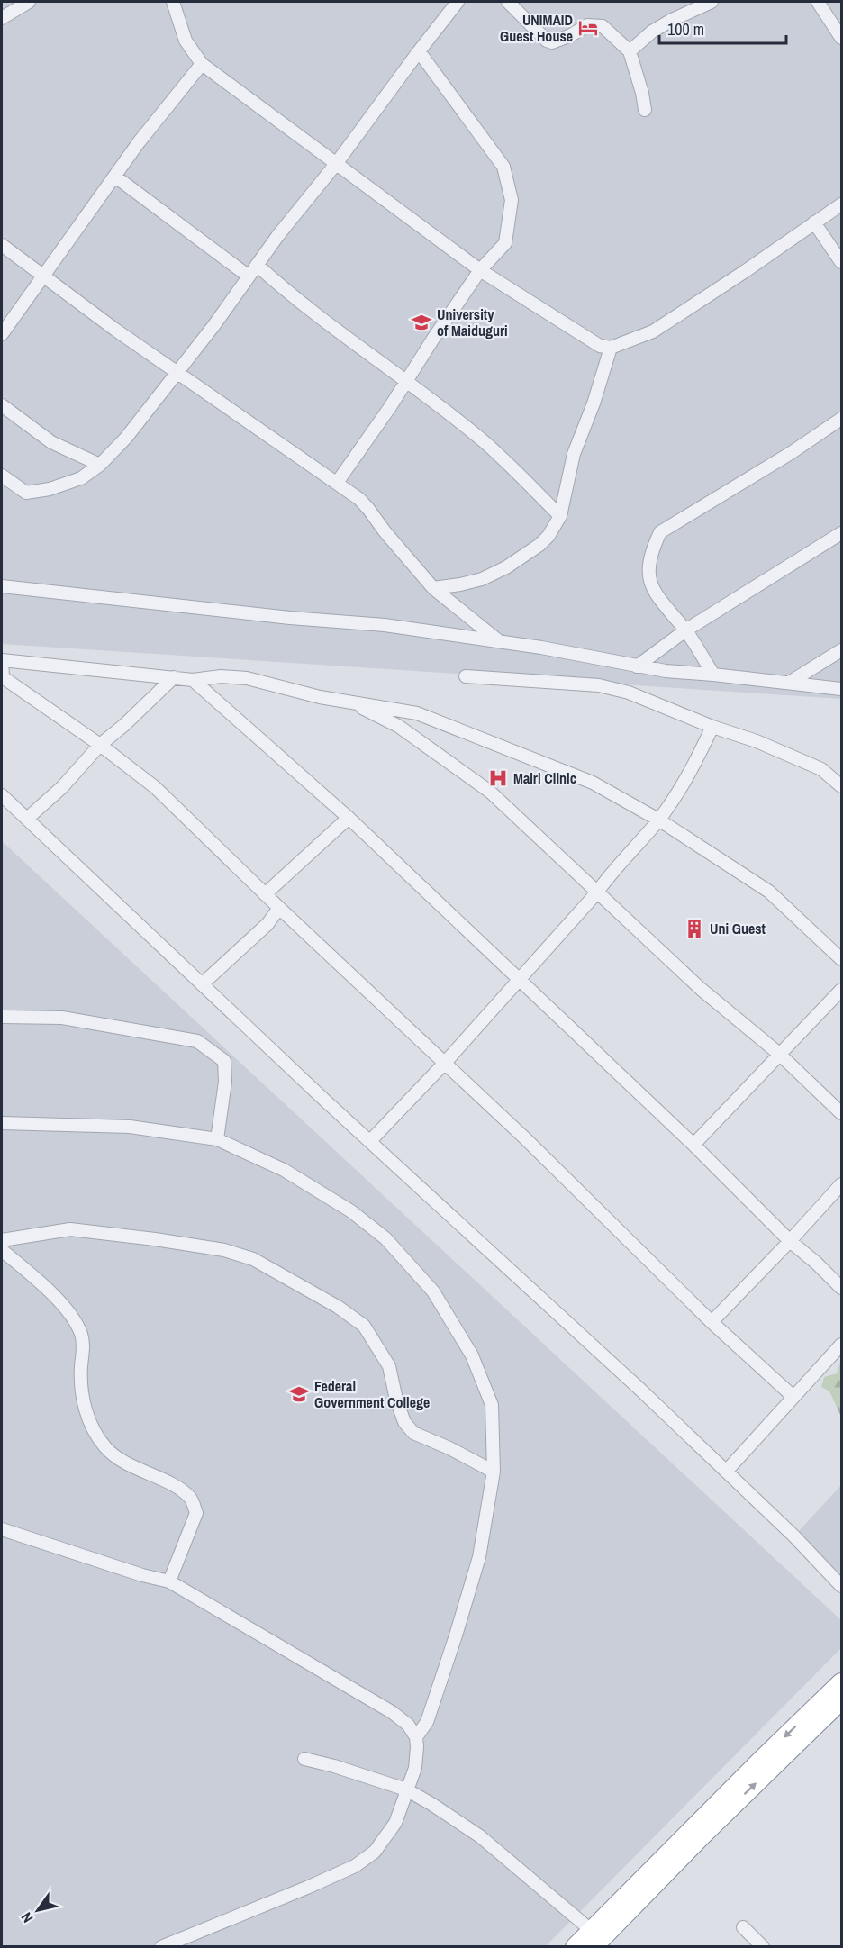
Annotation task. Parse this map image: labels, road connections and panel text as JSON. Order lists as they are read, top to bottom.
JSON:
{
  "places": {
    "hotel": ["UNIMAID Guest House"],
    "school or university": ["University of Maiduguri", "Federal Government College"],
    "hospital": ["Mairi Clinic"],
    "building": ["Uni Guest"]
  },
  "scale_bar": "100 m",
  "north": "bottom left"
}
